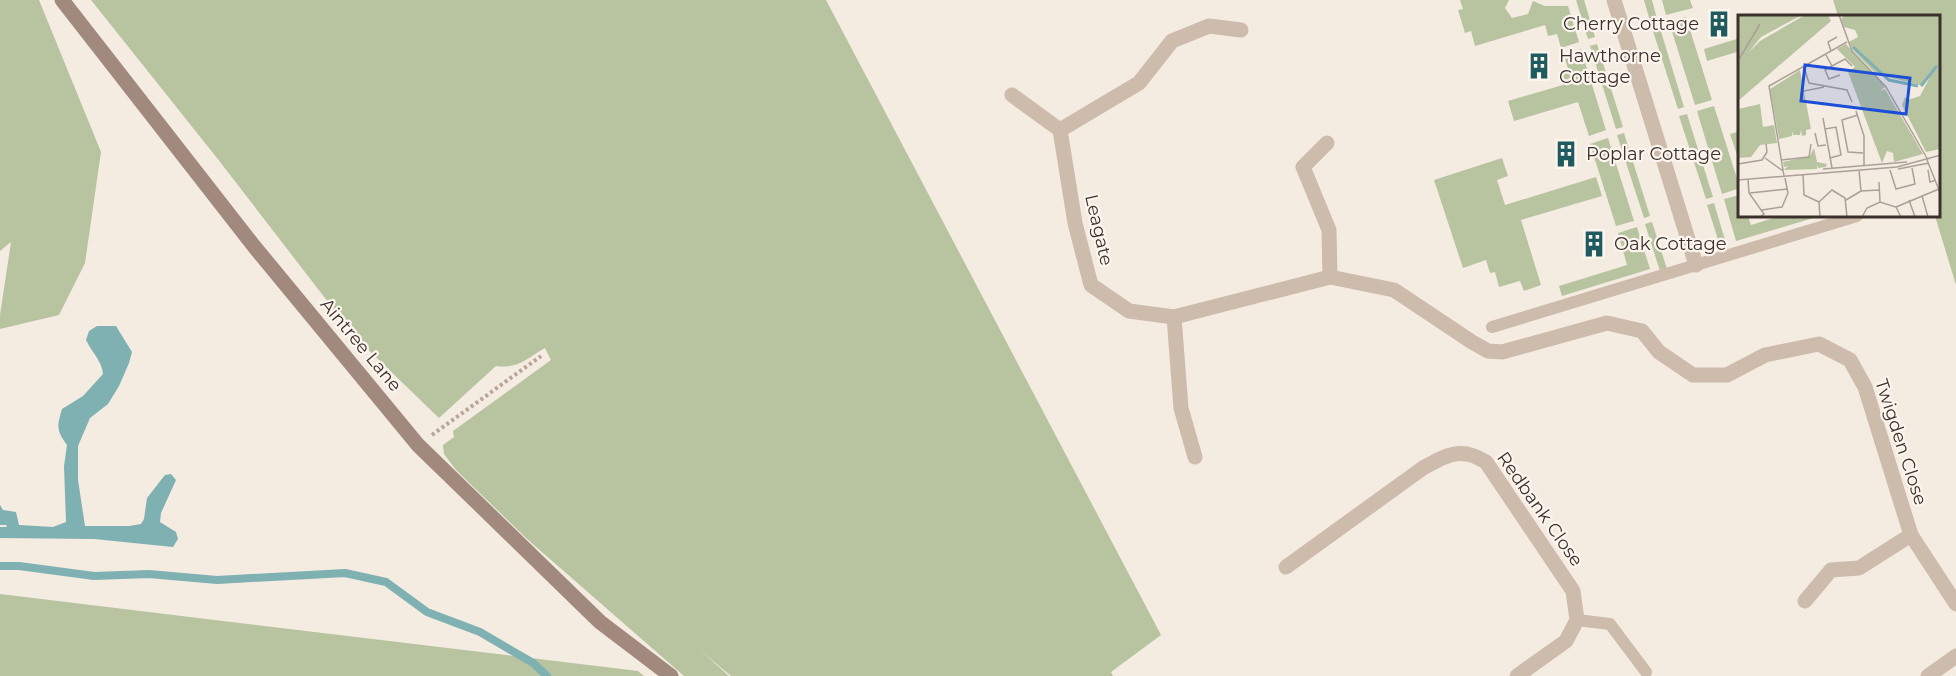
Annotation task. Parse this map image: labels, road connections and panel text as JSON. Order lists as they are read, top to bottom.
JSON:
{
  "streets": {
    "main road": ["Aintree Lane"],
    "street": ["Leagate", "Twigden Close", "Redbank Close"]
  },
  "crossings": [
    ["Leagate", "Twigden Close"]
  ],
  "places": {
    "building": [
      "Cherry Cottage",
      "Hawthorne Cottage",
      "Poplar Cottage",
      "Oak Cottage"
    ]
  }
}
